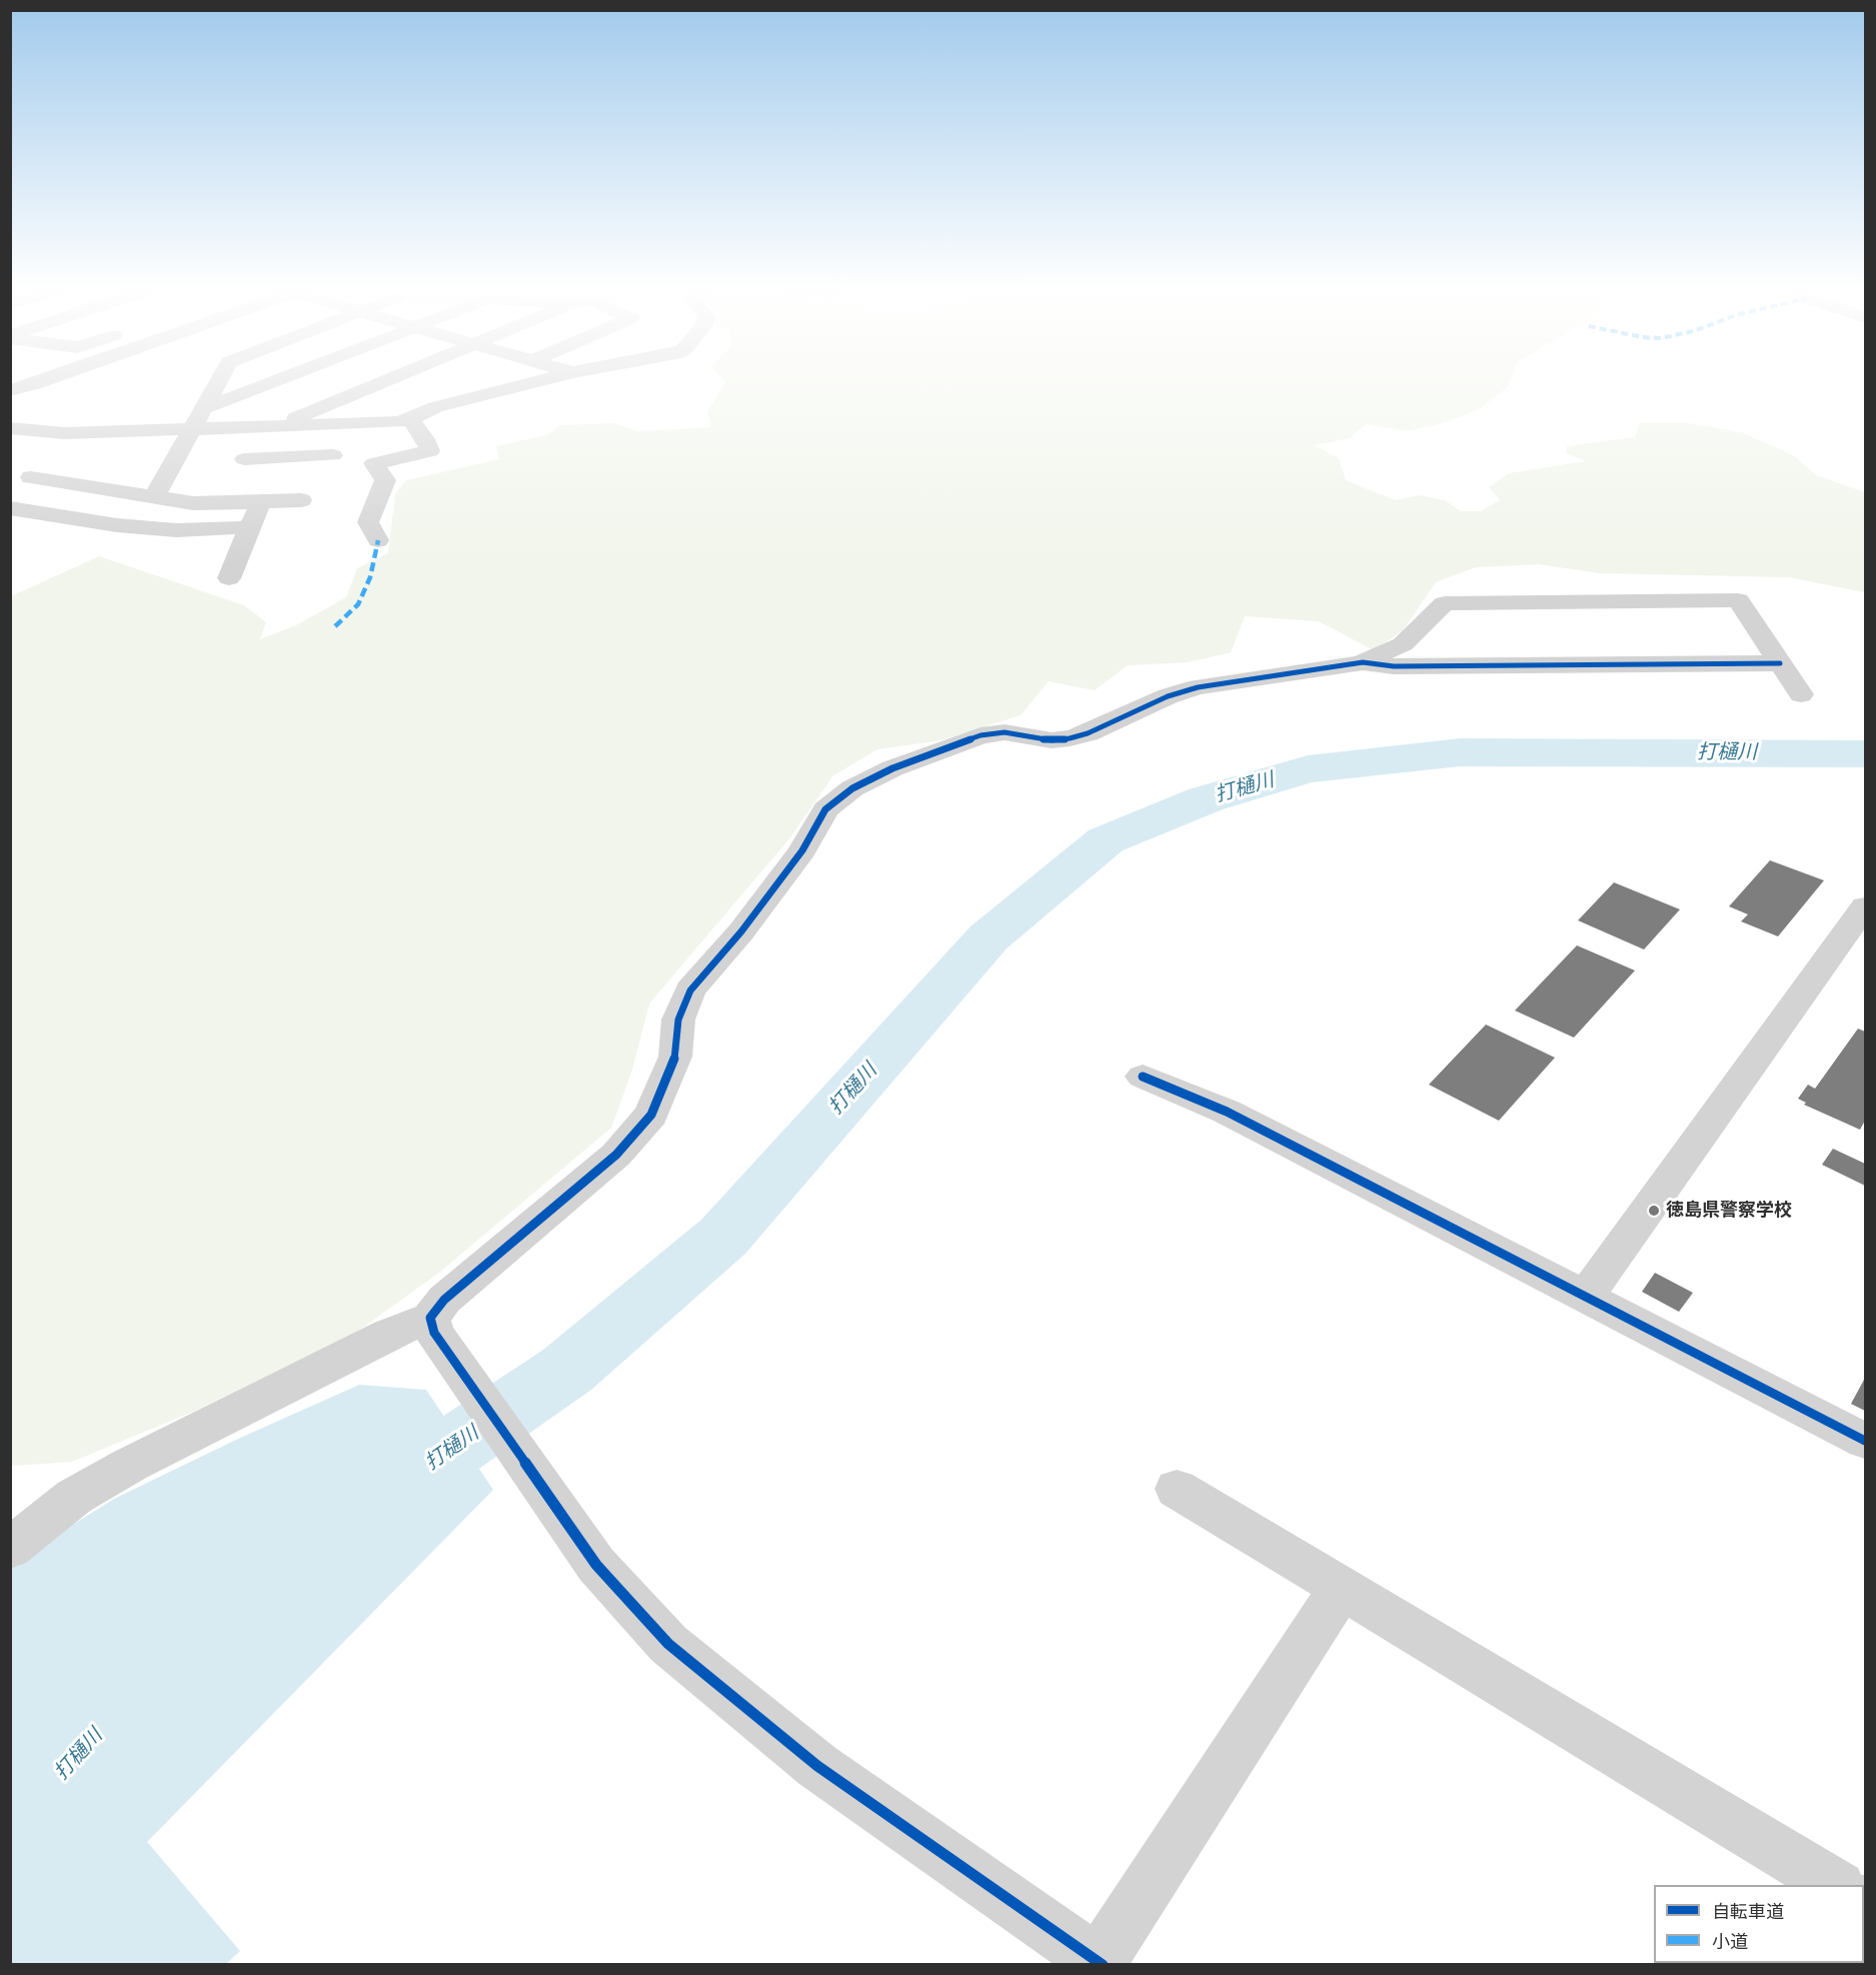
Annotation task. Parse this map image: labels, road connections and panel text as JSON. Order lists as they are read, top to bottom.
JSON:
{
  "water": ["打樋川"],
  "places": ["徳島県警察学校"],
  "legend": ["自転車道", "小道"]
}
